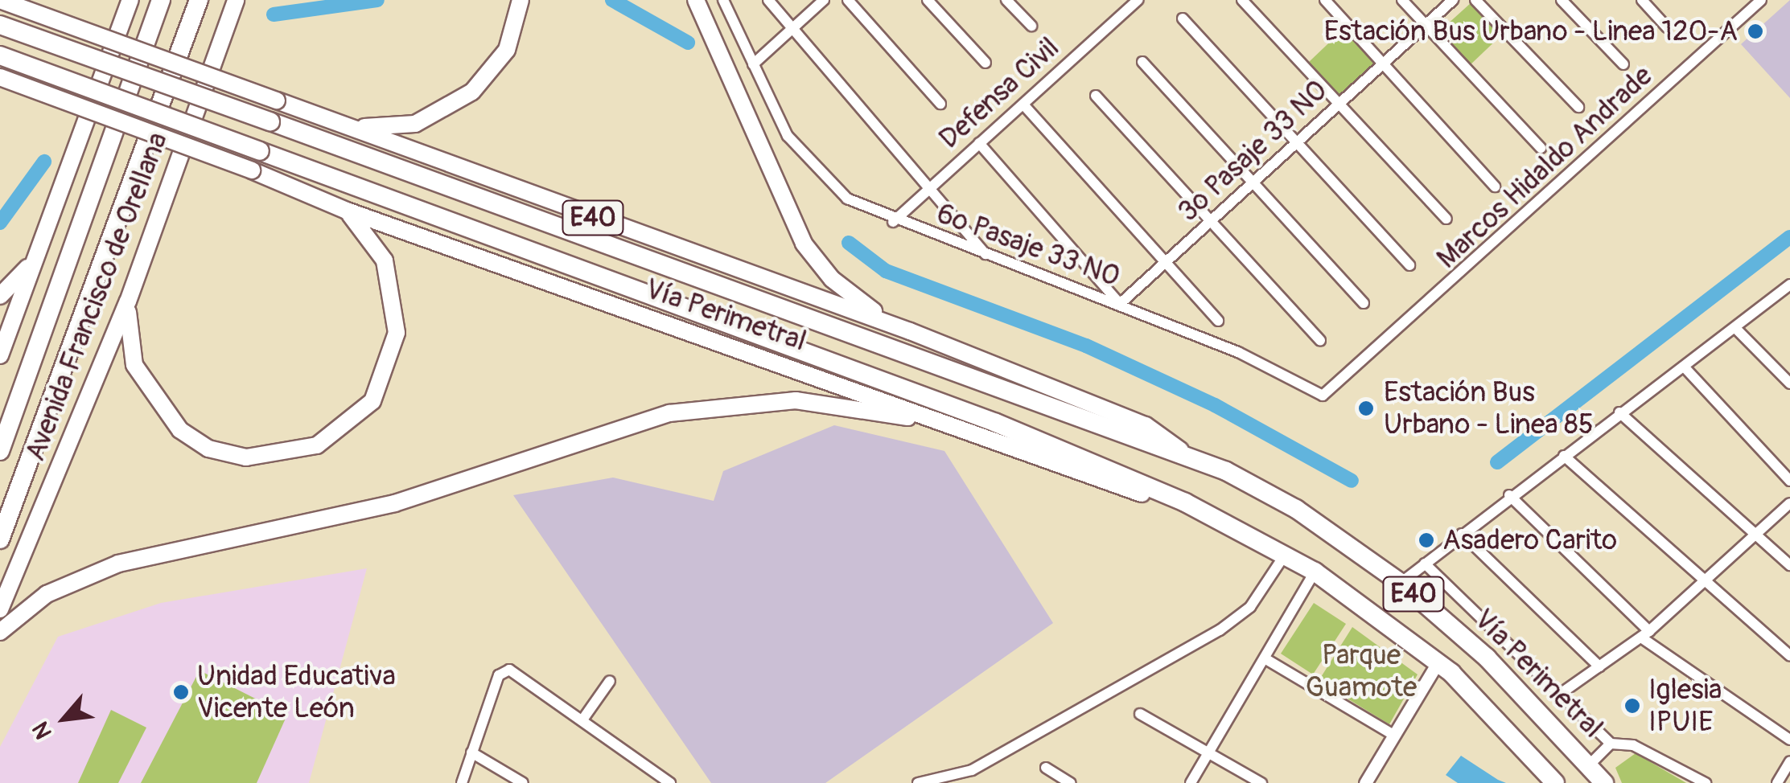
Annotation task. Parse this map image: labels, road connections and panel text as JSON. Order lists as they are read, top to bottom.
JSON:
{
  "streets": {
    "highway": ["E40", "Avenida Francisco de Orellana", "Vía Perimetral"],
    "street": [
      "Defensa Civil",
      "3º Pasaje 33 NO",
      "Marcos Hidaldo Andrade",
      "6º Pasaje 33 NO"
    ]
  },
  "crossings": [
    ["Defensa Civil", "6º Pasaje 33 NO"],
    ["3º Pasaje 33 NO", "6º Pasaje 33 NO"],
    ["Marcos Hidaldo Andrade", "6º Pasaje 33 NO"]
  ],
  "parks": ["Parque Guamote"],
  "places": [
    "Estación Bus Urbano - Linea 120-A",
    "Estación Bus Urbano - Linea 85",
    "Asadero Carito",
    "Unidad Educativa Vicente León",
    "Iglesia IPUIE"
  ],
  "north": "bottom left"
}
